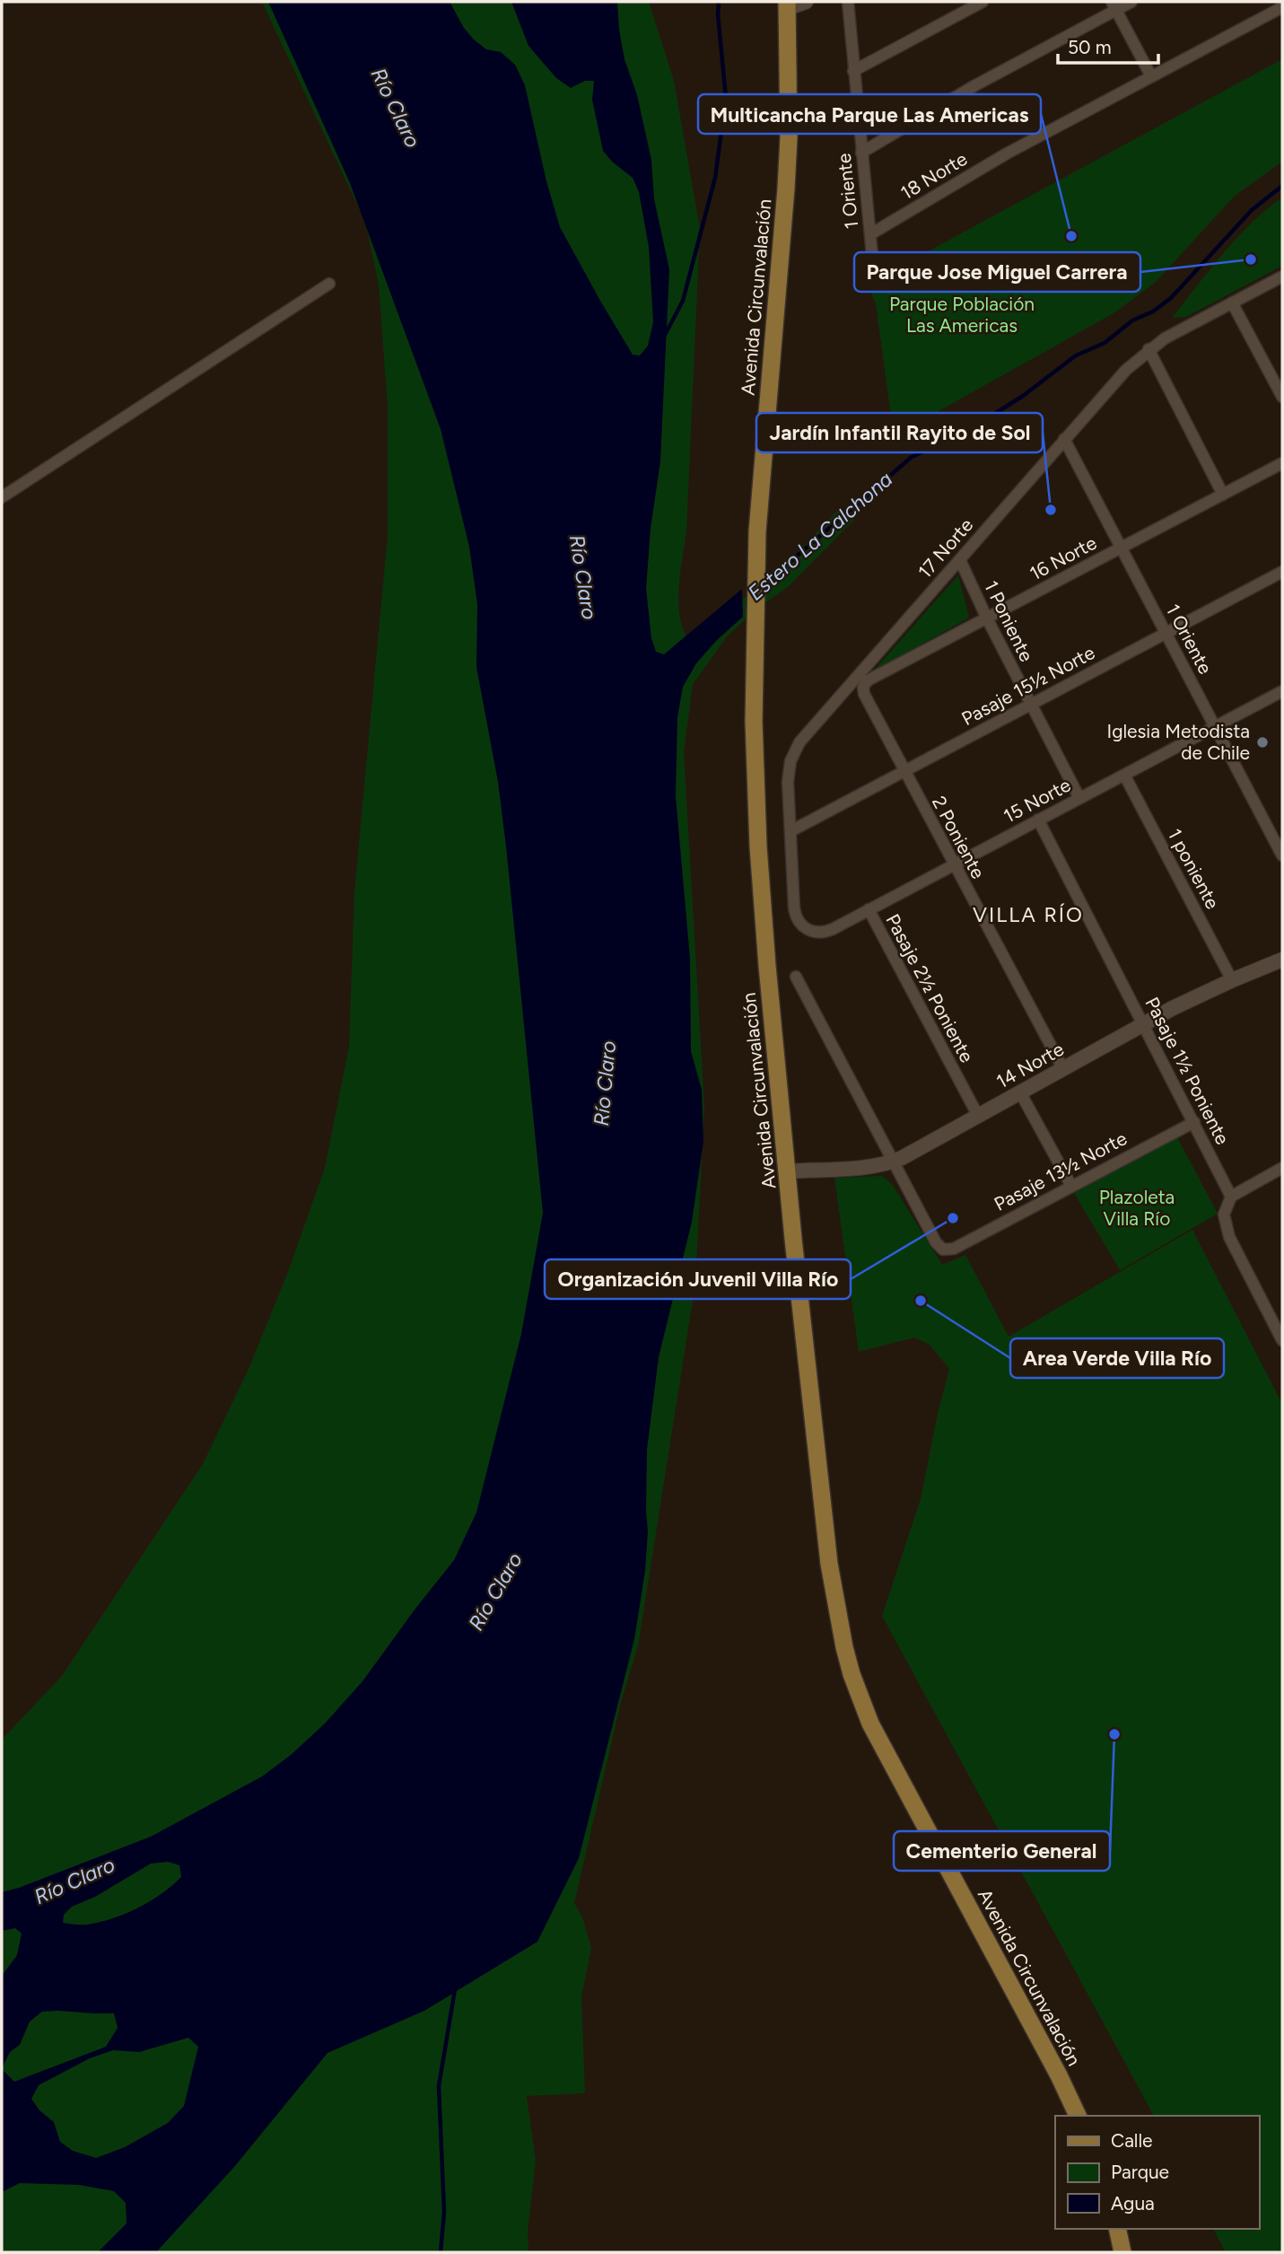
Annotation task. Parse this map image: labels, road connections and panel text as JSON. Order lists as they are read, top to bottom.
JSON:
{
  "streets": {
    "main road": ["Avenida Circunvalación"],
    "street": [
      "18 Norte",
      "1 Oriente",
      "17 Norte",
      "16 Norte",
      "1 Poniente",
      "Pasaje 15½ Norte",
      "15 Norte",
      "2 Poniente",
      "1 poniente",
      "Pasaje 2½ Poniente",
      "14 Norte",
      "Pasaje 1½ Poniente",
      "Pasaje 13½ Norte"
    ]
  },
  "crossings": [
    ["18 Norte", "1 Oriente"],
    ["1 Oriente", "17 Norte"],
    ["1 Oriente", "16 Norte"],
    ["1 Oriente", "Pasaje 15½ Norte"],
    ["1 Oriente", "15 Norte"],
    ["Avenida Circunvalación", "14 Norte"],
    ["17 Norte", "1 Poniente"],
    ["17 Norte", "Pasaje 15½ Norte"],
    ["17 Norte", "15 Norte"],
    ["16 Norte", "1 Poniente"],
    ["16 Norte", "2 Poniente"],
    ["1 Poniente", "Pasaje 15½ Norte"],
    ["1 Poniente", "15 Norte"],
    ["Pasaje 15½ Norte", "2 Poniente"],
    ["15 Norte", "2 Poniente"],
    ["15 Norte", "1 poniente"],
    ["15 Norte", "Pasaje 2½ Poniente"],
    ["15 Norte", "Pasaje 1½ Poniente"],
    ["2 Poniente", "14 Norte"],
    ["1 poniente", "14 Norte"],
    ["Pasaje 2½ Poniente", "14 Norte"],
    ["14 Norte", "Pasaje 1½ Poniente"],
    ["14 Norte", "Pasaje 13½ Norte"],
    ["Pasaje 1½ Poniente", "Pasaje 13½ Norte"]
  ],
  "districts": ["VILLA RÍO"],
  "water": ["Río Claro", "Estero La Calchona"],
  "parks": ["Parque Población Las Americas", "Plazoleta Villa Río"],
  "places": [
    "Multicancha Parque Las Americas",
    "Parque Jose Miguel Carrera",
    "Jardín Infantil Rayito de Sol",
    "Iglesia Metodista de Chile",
    "Organización Juvenil Villa Río",
    "Area Verde Villa Río",
    "Cementerio General"
  ],
  "legend": ["Calle", "Parque", "Agua"],
  "scale_bar": "50 m"
}
